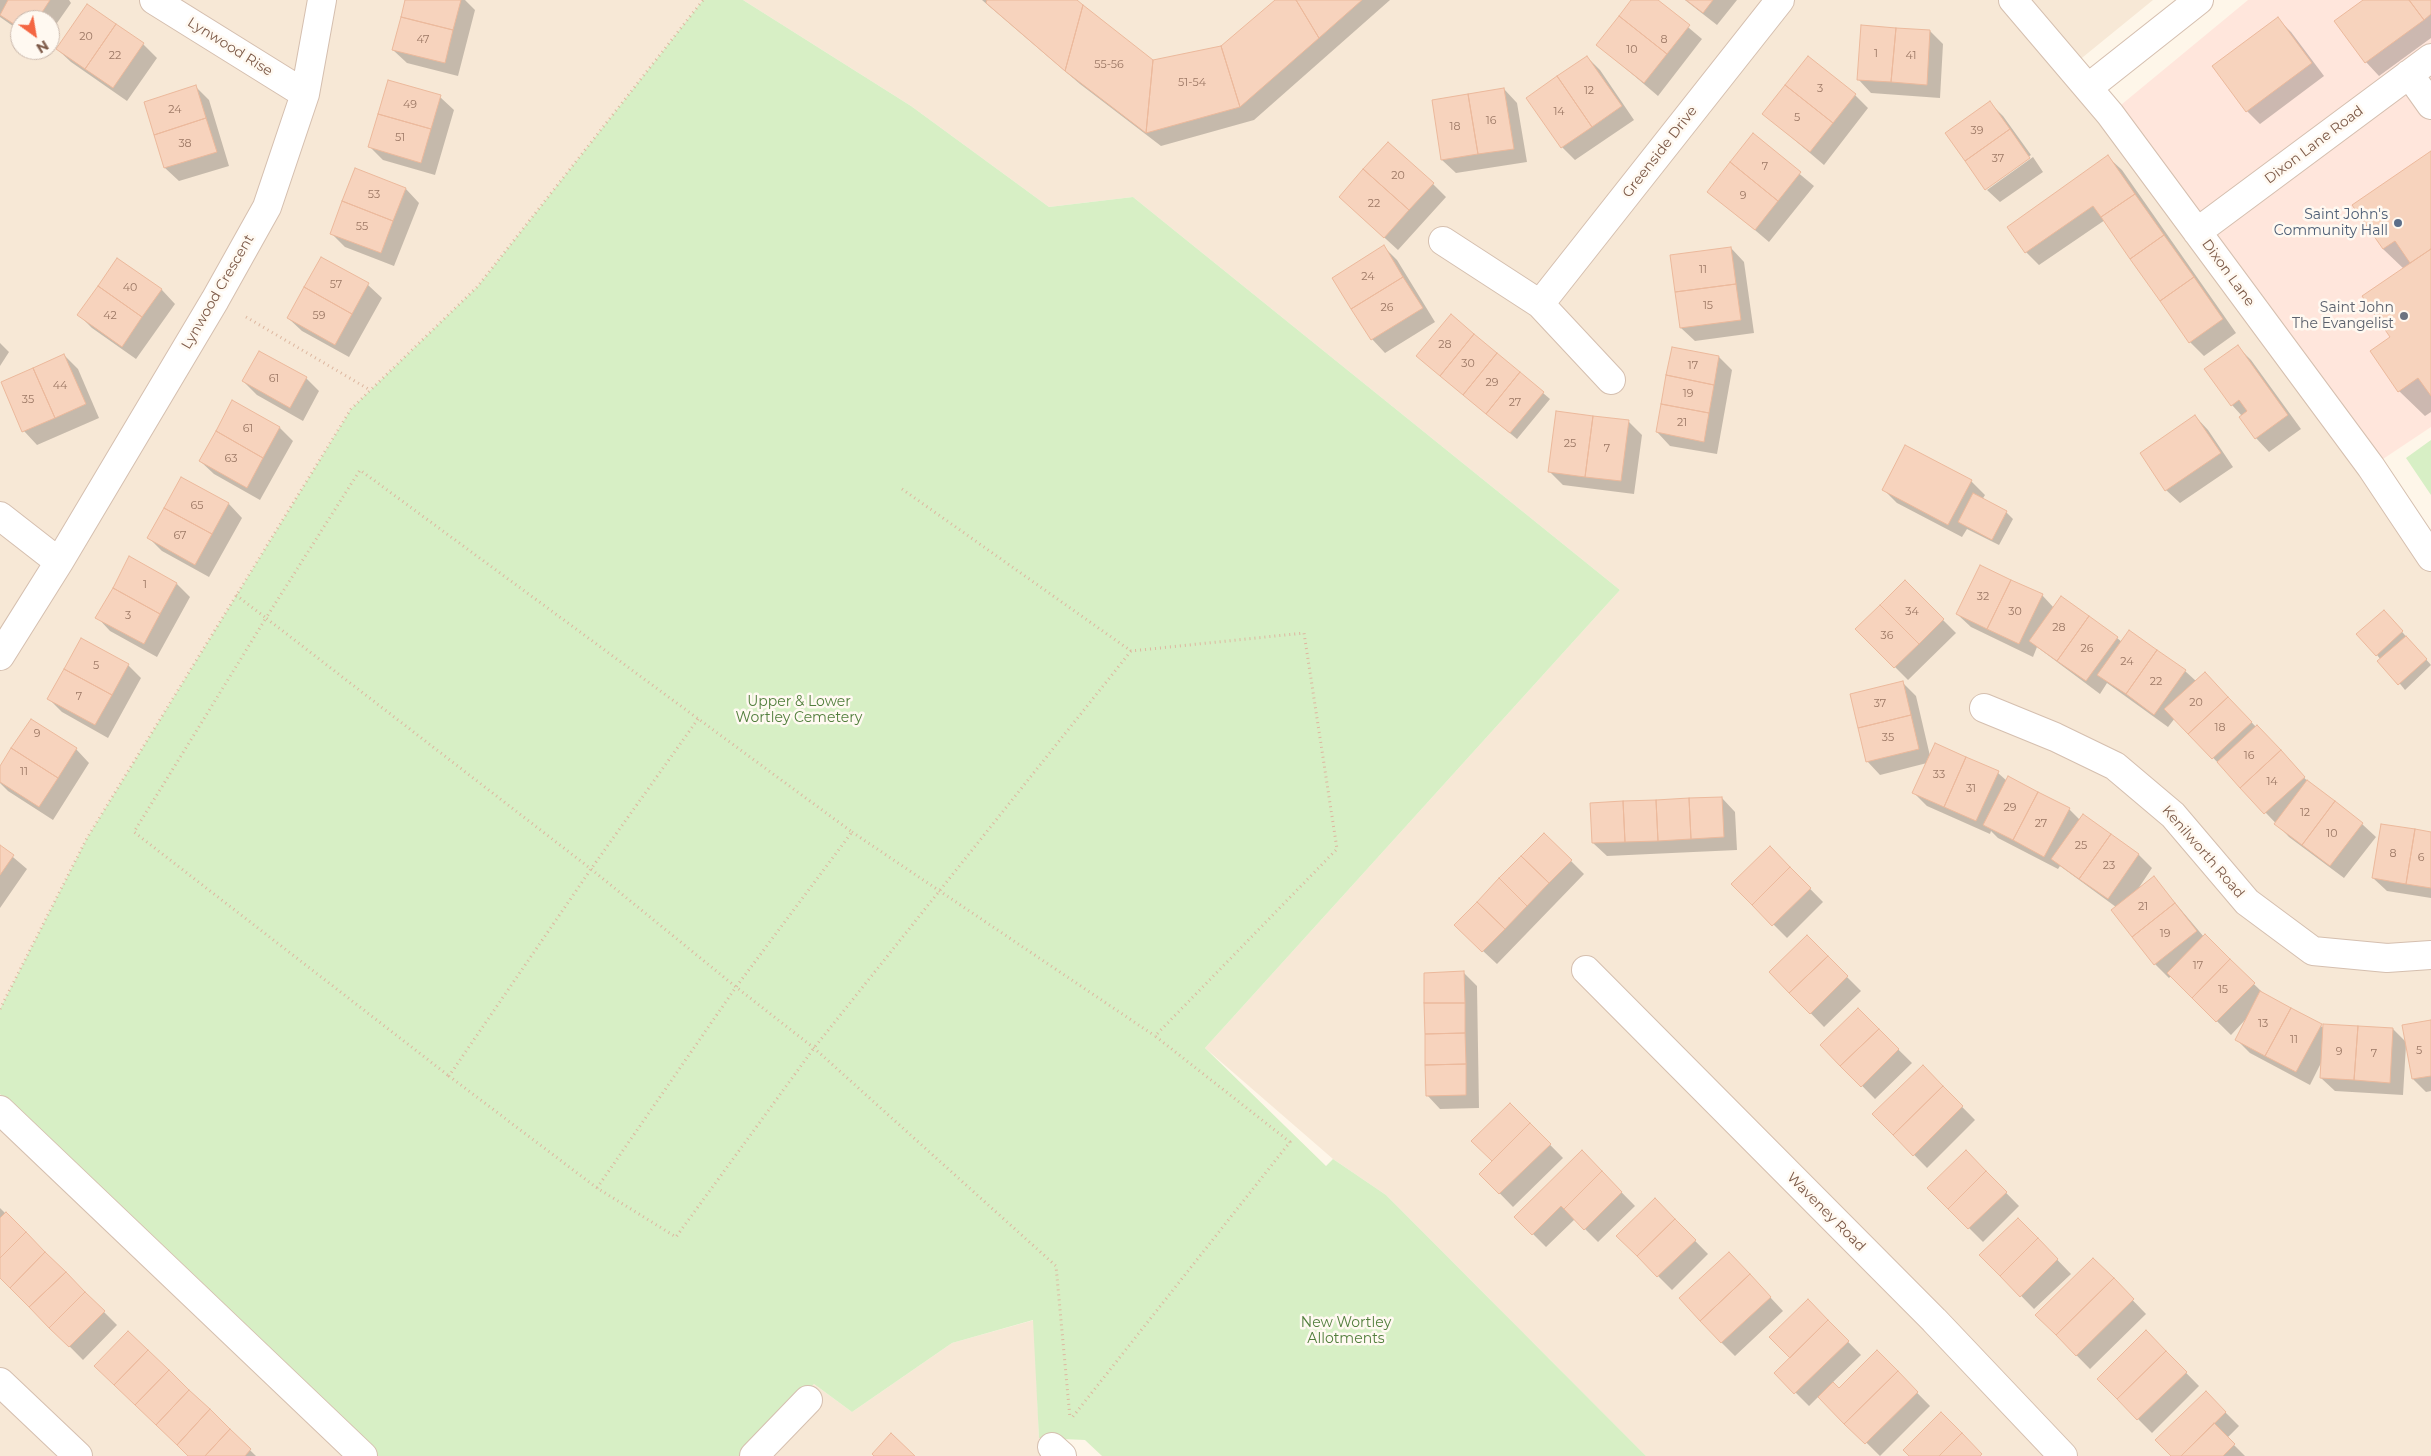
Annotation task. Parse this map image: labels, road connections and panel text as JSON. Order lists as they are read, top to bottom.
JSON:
{
  "streets": {
    "street": [
      "Lynwood Rise",
      "Dixon Lane Road",
      "Greenside Drive",
      "Dixon Lane",
      "Lynwood Crescent",
      "Kenilworth Road",
      "Waveney Road"
    ]
  },
  "crossings": [
    ["Lynwood Rise", "Lynwood Crescent"],
    ["Dixon Lane Road", "Dixon Lane"]
  ],
  "parks": ["Upper & Lower Wortley Cemetery", "New Wortley Allotments"],
  "places": ["Saint John's Community Hall", "Saint John The Evangelist"],
  "house_numbers": [
    "20",
    "47",
    "8",
    "10",
    "1",
    "22",
    "41",
    "55-56",
    "51-54",
    "3",
    "12",
    "49",
    "24",
    "14",
    "5",
    "16",
    "18",
    "39",
    "51",
    "38",
    "37",
    "7",
    "20",
    "53",
    "9",
    "22",
    "55",
    "11",
    "24",
    "57",
    "40",
    "15",
    "26",
    "42",
    "59",
    "28",
    "30",
    "17",
    "61",
    "29",
    "44",
    "19",
    "35",
    "27",
    "21",
    "61",
    "25",
    "7",
    "63",
    "65",
    "67",
    "1",
    "32",
    "34",
    "30",
    "3",
    "28",
    "36",
    "26",
    "24",
    "5",
    "22",
    "7",
    "20",
    "37",
    "18",
    "9",
    "35",
    "16",
    "11",
    "33",
    "14",
    "31",
    "29",
    "12",
    "27",
    "10",
    "25",
    "8",
    "6",
    "23",
    "21",
    "19",
    "17",
    "15",
    "13",
    "11",
    "5",
    "9",
    "7"
  ],
  "north": "bottom right"
}
